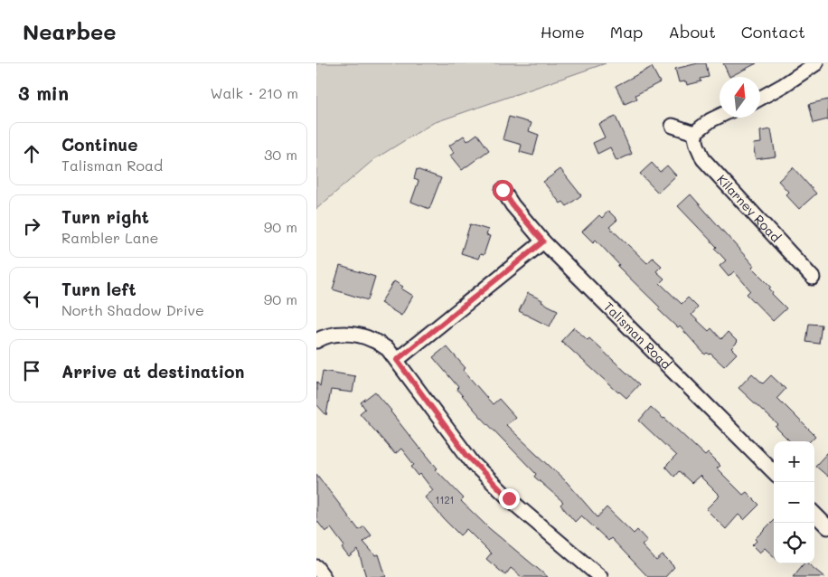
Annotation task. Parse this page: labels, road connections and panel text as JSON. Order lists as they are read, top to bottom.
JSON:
{
  "streets": {
    "street": ["Kilarney Road", "Talisman Road"]
  },
  "house_numbers": ["1121"],
  "north": "top",
  "page": {
    "header": "Nearbee",
    "nav": [
      "Home",
      "Map",
      "About",
      "Contact"
    ],
    "heading": ["3 min", "Walk · 210 m"],
    "list": [
      ["Continue", "Talisman Road", "30 m"],
      ["Turn right", "Rambler Lane", "90 m"],
      ["Turn left", "North Shadow Drive", "90 m"],
      "Arrive at destination"
    ],
    "map_buttons": ["+", "−"]
  }
}
